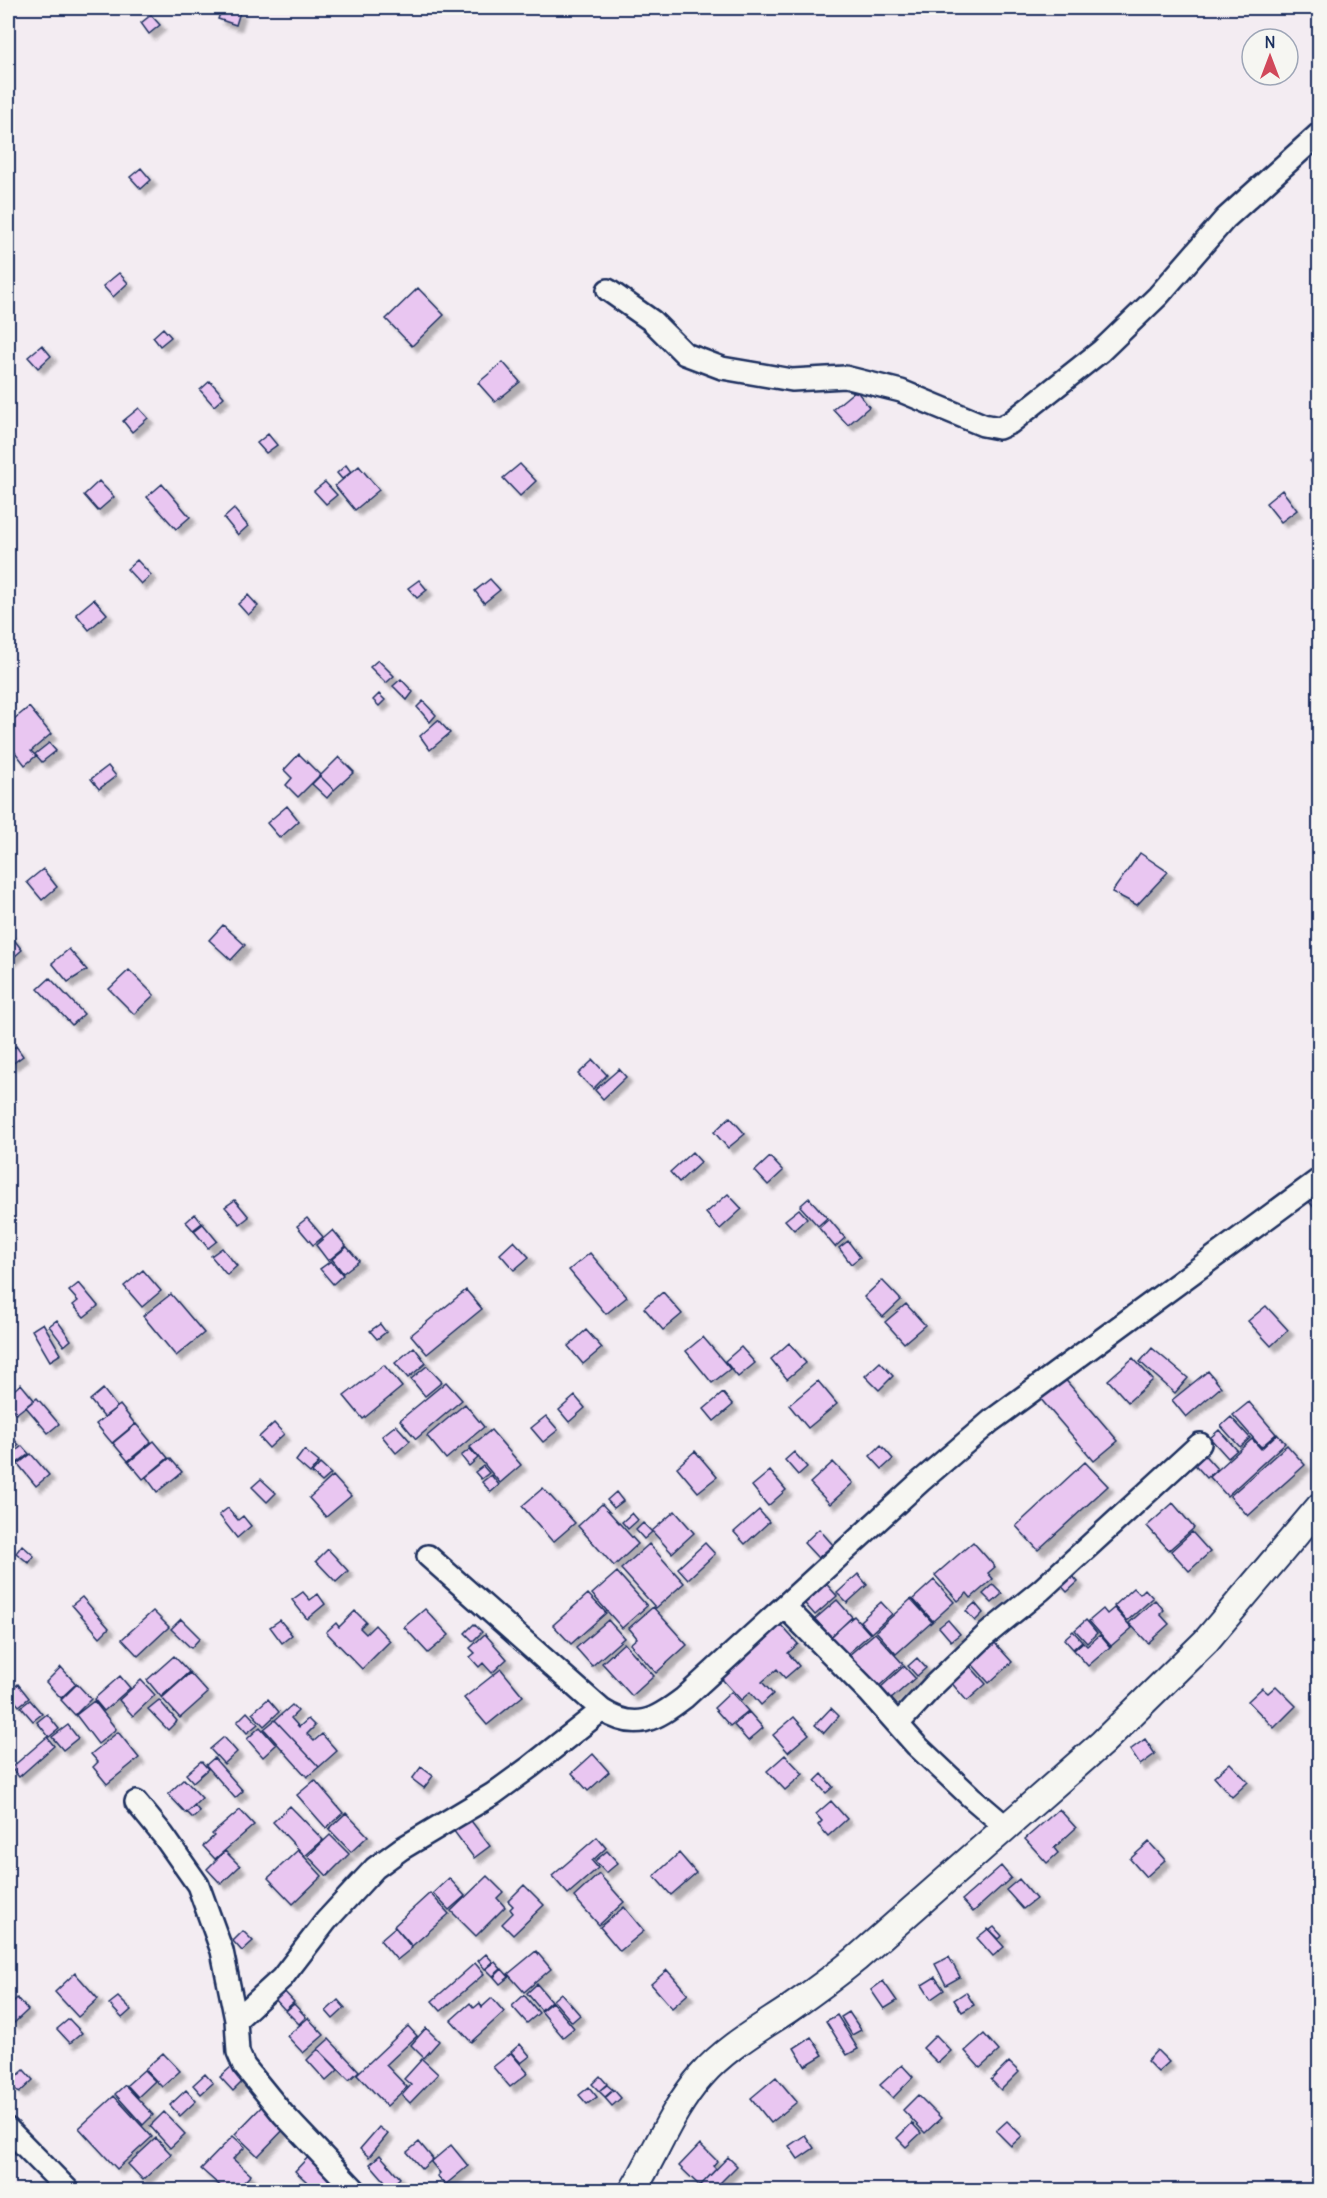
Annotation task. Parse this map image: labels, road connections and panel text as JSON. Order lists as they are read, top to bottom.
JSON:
{
  "north": "top"
}
